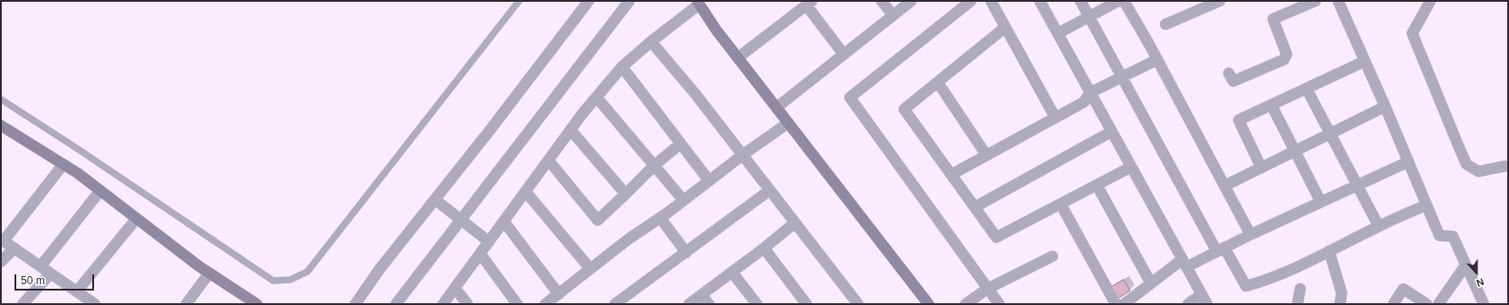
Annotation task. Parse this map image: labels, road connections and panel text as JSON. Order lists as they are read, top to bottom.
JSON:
{
  "scale_bar": "50 m",
  "north": "bottom"
}
